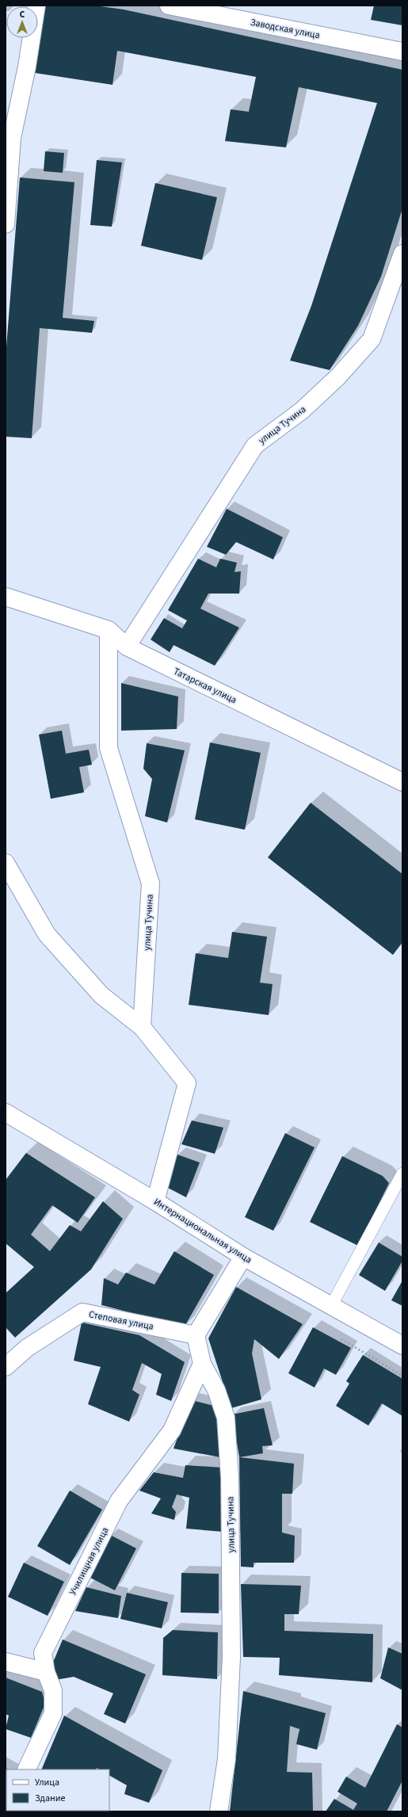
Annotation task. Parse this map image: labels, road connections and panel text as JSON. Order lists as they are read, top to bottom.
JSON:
{
  "streets": {
    "street": [
      "Заводская улица",
      "улица Тучина",
      "Татарская улица",
      "Интернациональная улица",
      "Степовая улица",
      "Училищная улица"
    ]
  },
  "crossings": [
    ["улица Тучина", "Татарская улица"],
    ["улица Тучина", "Степовая улица"],
    ["улица Тучина", "Училищная улица"]
  ],
  "legend": ["Улица", "Здание"],
  "north": "top"
}
